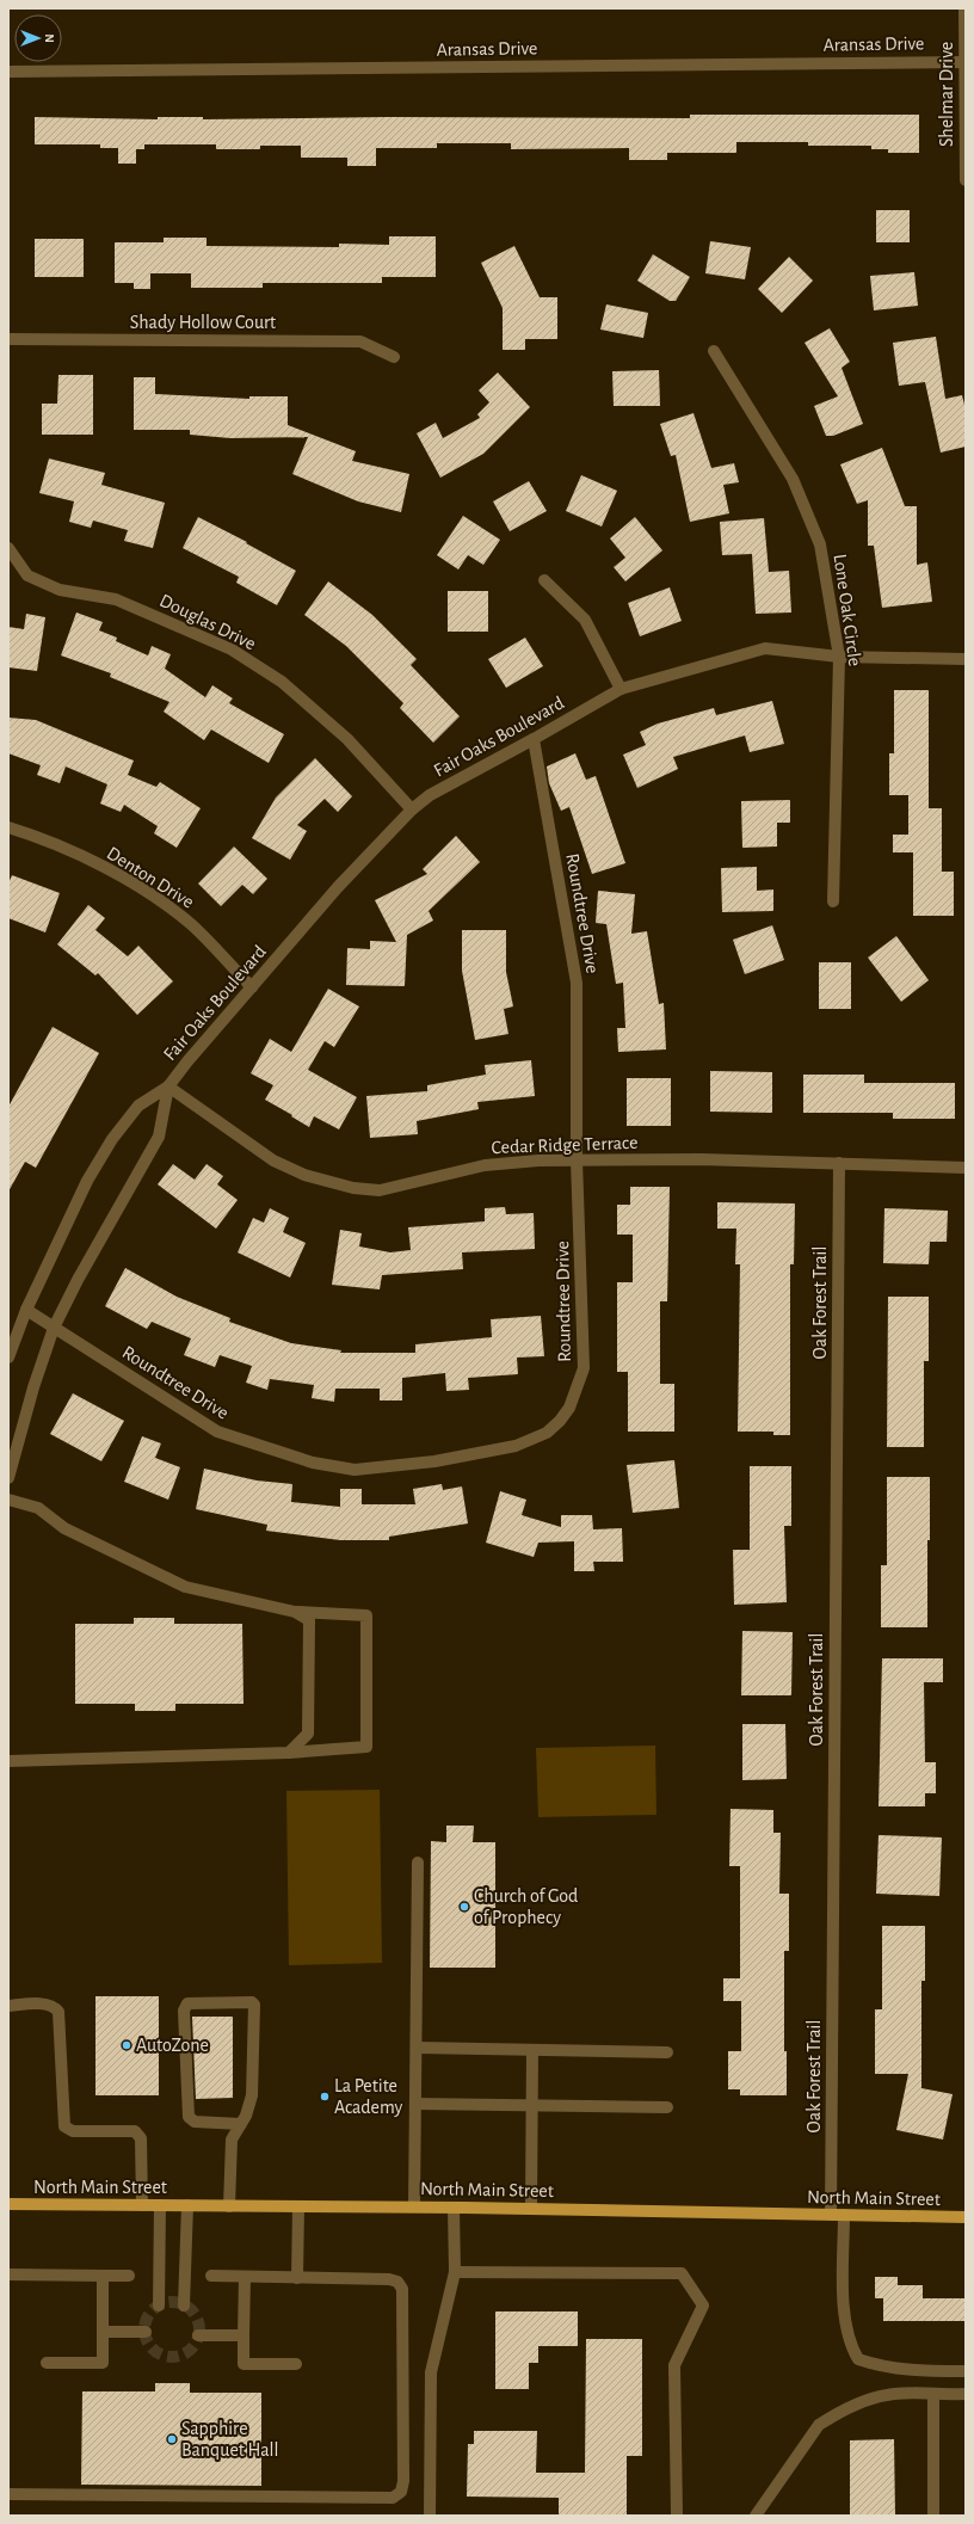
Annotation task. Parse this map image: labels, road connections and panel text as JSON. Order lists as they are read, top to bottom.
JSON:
{
  "streets": {
    "main road": ["North Main Street"],
    "street": [
      "Aransas Drive",
      "Shelmar Drive",
      "Shady Hollow Court",
      "Lone Oak Circle",
      "Douglas Drive",
      "Fair Oaks Boulevard",
      "Denton Drive",
      "Roundtree Drive",
      "Cedar Ridge Terrace",
      "Oak Forest Trail"
    ]
  },
  "crossings": [
    ["Aransas Drive", "Shelmar Drive"],
    ["Lone Oak Circle", "Fair Oaks Boulevard"],
    ["Douglas Drive", "Fair Oaks Boulevard"],
    ["Fair Oaks Boulevard", "Denton Drive"],
    ["Fair Oaks Boulevard", "Roundtree Drive"],
    ["Fair Oaks Boulevard", "Cedar Ridge Terrace"],
    ["Roundtree Drive", "Cedar Ridge Terrace"],
    ["Cedar Ridge Terrace", "Oak Forest Trail"],
    ["Oak Forest Trail", "North Main Street"]
  ],
  "places": [
    "Church of God of Prophecy",
    "AutoZone",
    "La Petite Academy",
    "Sapphire Banquet Hall"
  ],
  "north": "right"
}
